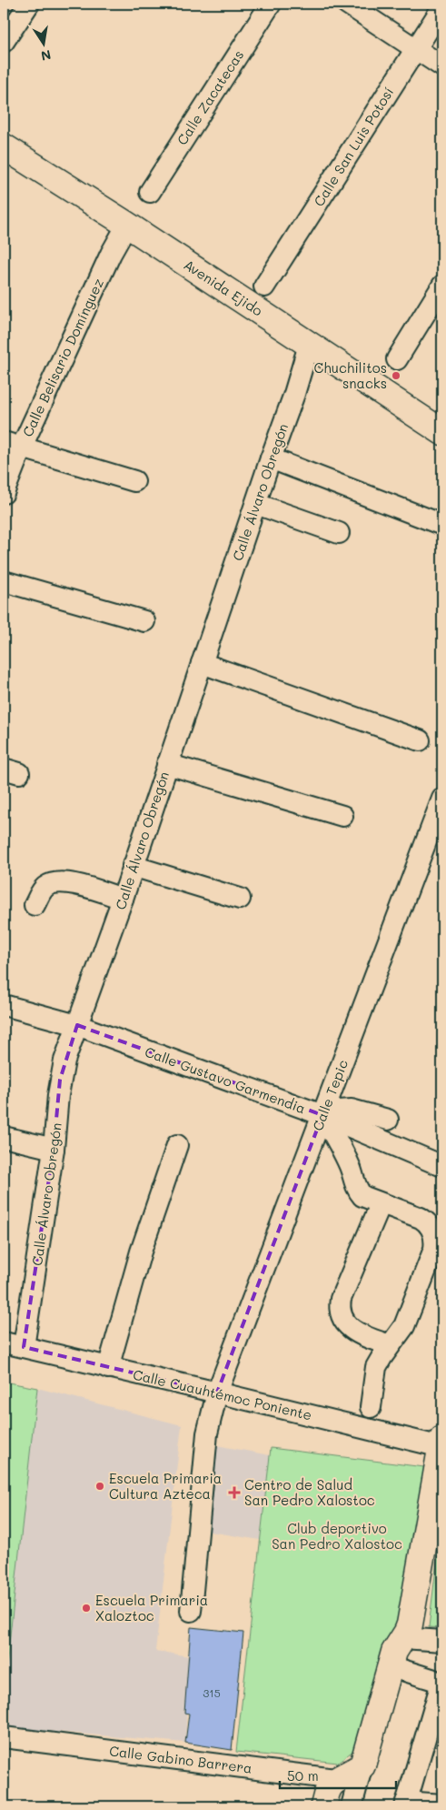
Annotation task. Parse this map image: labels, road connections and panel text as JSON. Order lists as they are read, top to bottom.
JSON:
{
  "streets": {
    "main road": ["Avenida Ejido"],
    "street": [
      "Calle Zacatecas",
      "Calle San Luis Potosí",
      "Calle Belisario Domínguez",
      "Calle Álvaro Obregón",
      "Calle Gustavo Garmendia",
      "Calle Tepic",
      "Calle Cuauhtémoc Poniente",
      "Calle Gabino Barrera"
    ]
  },
  "crossings": [
    ["Avenida Ejido", "Calle Belisario Domínguez"],
    ["Avenida Ejido", "Calle Álvaro Obregón"],
    ["Calle Álvaro Obregón", "Calle Gustavo Garmendia"],
    ["Calle Álvaro Obregón", "Calle Cuauhtémoc Poniente"],
    ["Calle Gustavo Garmendia", "Calle Tepic"],
    ["Calle Tepic", "Calle Cuauhtémoc Poniente"]
  ],
  "parks": ["Club deportivo San Pedro Xalostoc"],
  "places": {
    "other": ["Chuchilitos snacks", "Escuela Primaria Cultura Azteca", "Escuela Primaria Xaloztoc"],
    "health": ["Centro de Salud San Pedro Xalostoc"]
  },
  "house_numbers": ["315"],
  "scale_bar": "50 m",
  "north": "bottom"
}
